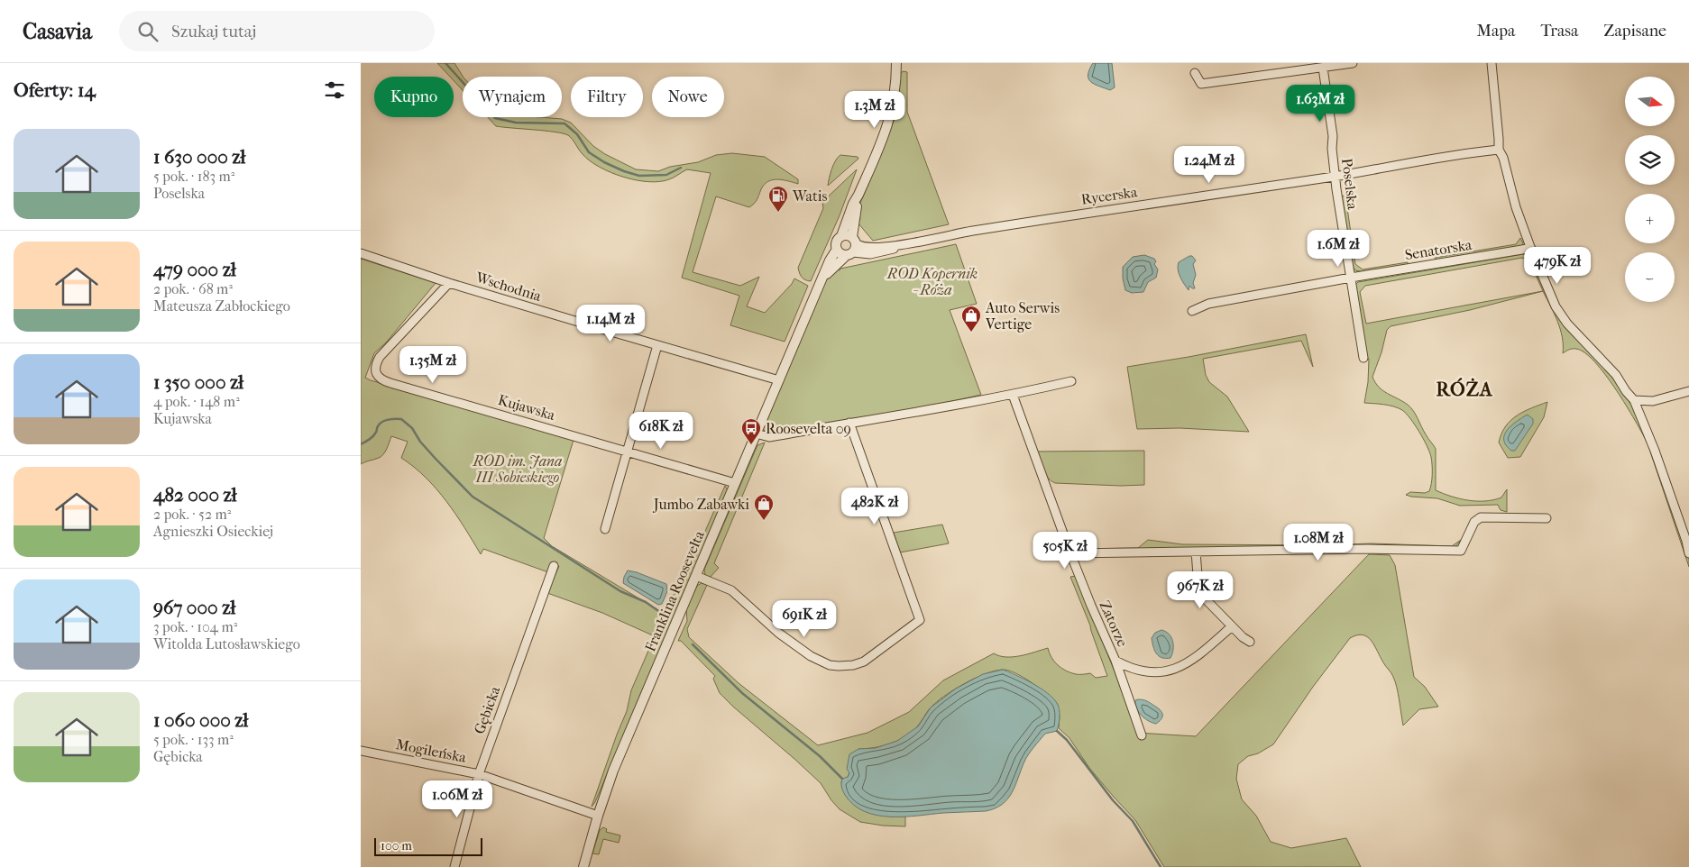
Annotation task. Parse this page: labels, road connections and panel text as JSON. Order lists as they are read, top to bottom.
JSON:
{
  "streets": {
    "street": [
      "Poselska",
      "Rycerska",
      "Senatorska",
      "Wschodnia",
      "Kujawska",
      "Franklina Roosevelta",
      "Zatorze",
      "Gębicka",
      "Mogileńska"
    ]
  },
  "crossings": [
    ["Poselska", "Rycerska"],
    ["Poselska", "Senatorska"],
    ["Rycerska", "Franklina Roosevelta"],
    ["Wschodnia", "Kujawska"],
    ["Wschodnia", "Franklina Roosevelta"],
    ["Kujawska", "Franklina Roosevelta"],
    ["Franklina Roosevelta", "Mogileńska"],
    ["Gębicka", "Mogileńska"]
  ],
  "districts": ["RÓŻA"],
  "parks": ["ROD Kopernik - Róża", "ROD im. Jana III Sobieskiego"],
  "places": {
    "fuel station": ["Watis"],
    "shop": ["Auto Serwis Vertige", "Jumbo Zabawki"],
    "bus stop": ["Roosevelta 09"]
  },
  "scale_bar": "100 m",
  "north": "right",
  "page": {
    "header": "Casavia",
    "search": "Szukaj tutaj",
    "nav": ["Mapa", "Trasa", "Zapisane"],
    "heading": "Oferty: 14",
    "map_buttons": ["+", "−"],
    "chip": [
      "Kupno",
      "Wynajem",
      "Filtry",
      "Nowe"
    ],
    "price": [
      "1.63M zł",
      "1.3M zł",
      "1.24M zł",
      "1.6M zł",
      "479K zł",
      "1.14M zł",
      "1.35M zł",
      "618K zł",
      "482K zł",
      "1.08M zł",
      "505K zł",
      "967K zł",
      "691K zł",
      "1.06M zł"
    ],
    "list": [
      {
        "name": "1 630 000 zł",
        "note": "5 pok. · 183 m² · Poselska"
      },
      {
        "name": "479 000 zł",
        "note": "2 pok. · 68 m² · Mateusza Zabłockiego"
      },
      {
        "name": "1 350 000 zł",
        "note": "4 pok. · 148 m² · Kujawska"
      },
      {
        "name": "482 000 zł",
        "note": "2 pok. · 52 m² · Agnieszki Osieckiej"
      },
      {
        "name": "967 000 zł",
        "note": "3 pok. · 104 m² · Witolda Lutosławskiego"
      },
      {
        "name": "1 060 000 zł",
        "note": "5 pok. · 133 m² · Gębicka"
      }
    ],
    "scale": "100 m"
  }
}
